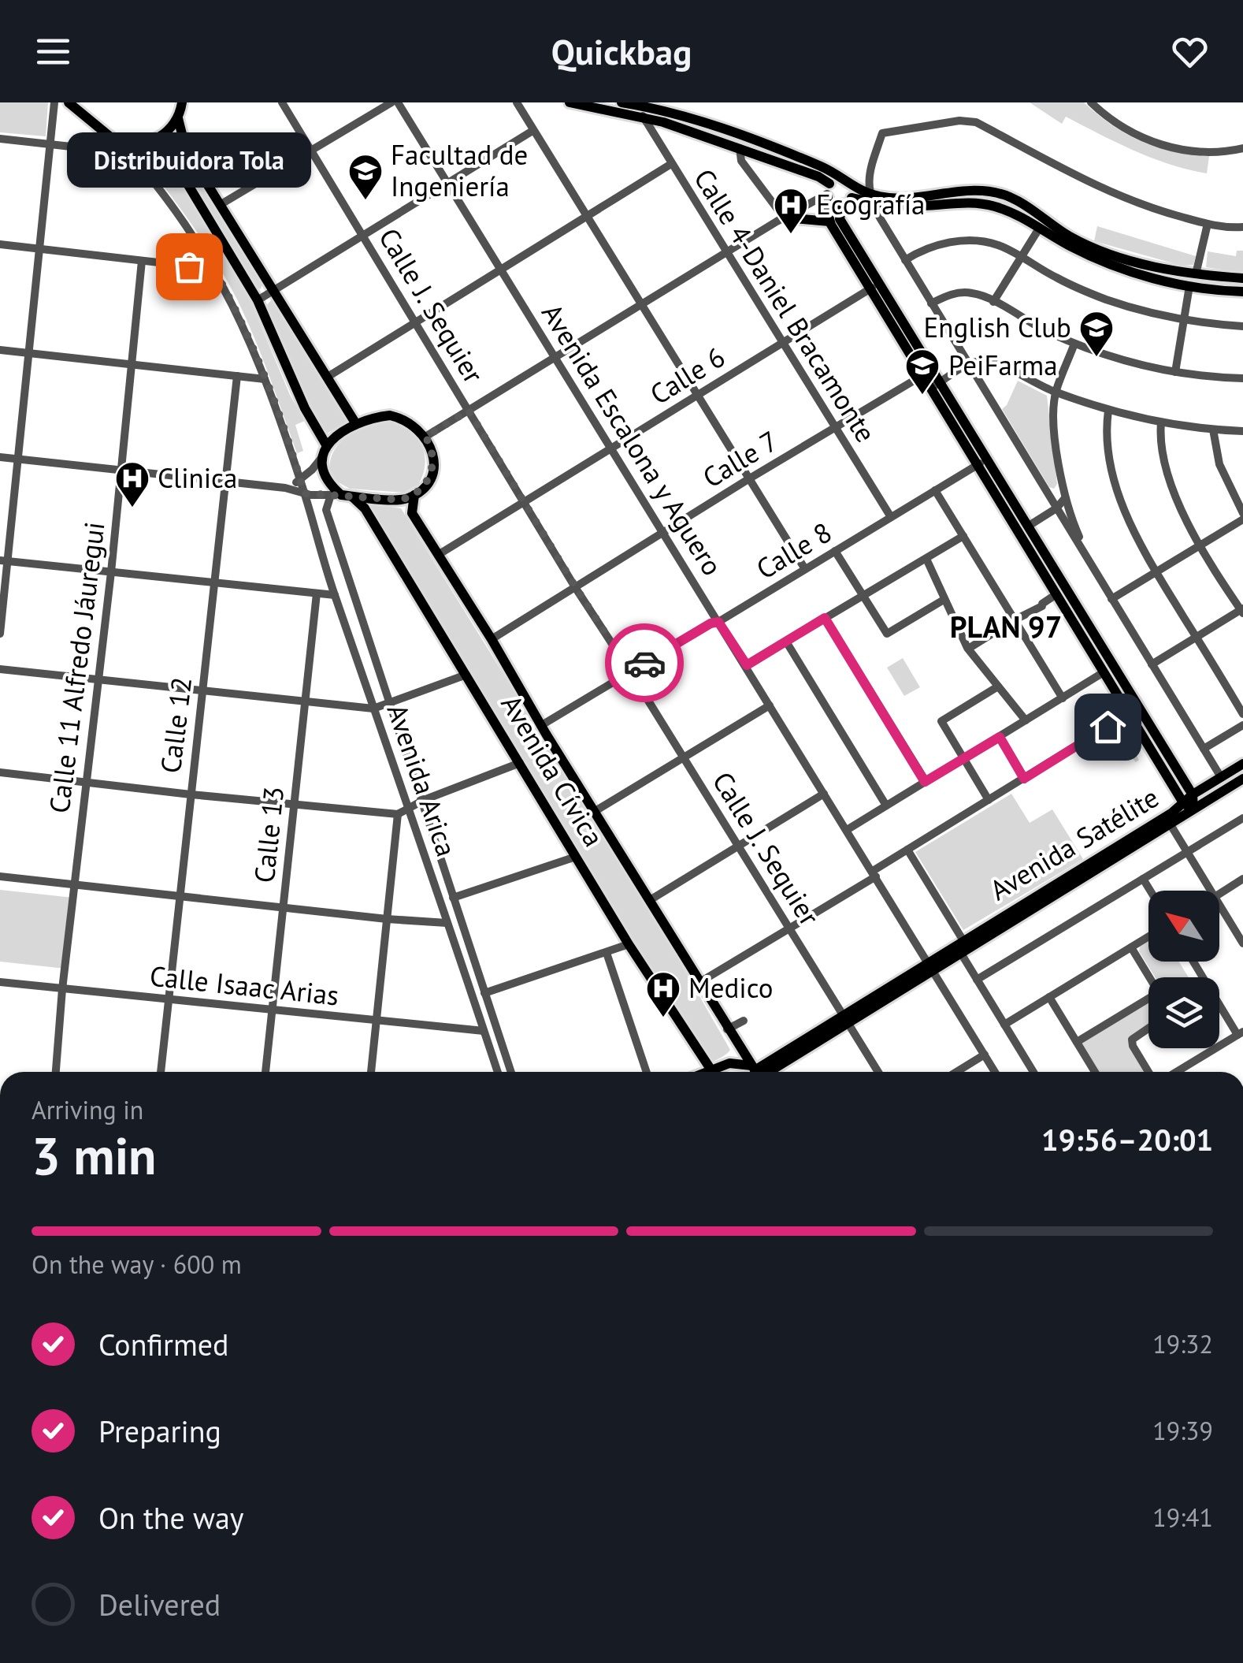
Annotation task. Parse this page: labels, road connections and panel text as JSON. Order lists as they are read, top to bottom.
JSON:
{
  "streets": {
    "main road": ["Avenida Cívica", "Avenida Satélite"],
    "street": [
      "Calle J. Sequier",
      "Calle 4-Daniel Bracamonte",
      "Calle 6",
      "Avenida Escalona y Aguero",
      "Calle 7",
      "Calle 8",
      "Calle 11 Alfredo Jáuregui",
      "Calle 12",
      "Avenida Arica",
      "Calle 13",
      "Calle Isaac Arias"
    ]
  },
  "crossings": [
    ["Calle J. Sequier", "Calle 6"],
    ["Calle J. Sequier", "Calle 7"],
    ["Calle J. Sequier", "Calle 8"],
    ["Calle J. Sequier", "Avenida Satélite"],
    ["Calle 4-Daniel Bracamonte", "Calle 6"],
    ["Calle 4-Daniel Bracamonte", "Calle 7"],
    ["Calle 4-Daniel Bracamonte", "Calle 8"],
    ["Calle 6", "Avenida Escalona y Aguero"],
    ["Calle 6", "Avenida Cívica"],
    ["Avenida Escalona y Aguero", "Calle 7"],
    ["Avenida Escalona y Aguero", "Calle 8"],
    ["Avenida Escalona y Aguero", "Avenida Satélite"],
    ["Calle 7", "Avenida Cívica"],
    ["Calle 8", "Avenida Cívica"],
    ["Calle 11 Alfredo Jáuregui", "Calle Isaac Arias"],
    ["Calle 12", "Calle Isaac Arias"],
    ["Avenida Cívica", "Avenida Arica"],
    ["Avenida Arica", "Calle Isaac Arias"],
    ["Calle 13", "Calle Isaac Arias"]
  ],
  "districts": ["PLAN 97"],
  "places": {
    "school or university": ["Facultad de Ingeniería", "English Club", "PeiFarma"],
    "hospital": ["Ecografía", "Clinica", "Medico"],
    "other": ["Distribuidora Tola"]
  },
  "north": "top left",
  "page": {
    "header": "Quickbag",
    "bubble": "Distribuidora Tola",
    "heading": ["3 min", "Arriving in", "19:56–20:01"],
    "bar": "On the way · 600 m",
    "list": [
      ["Confirmed", "19:32"],
      ["Preparing", "19:39"],
      ["On the way", "19:41"],
      "Delivered"
    ]
  }
}
